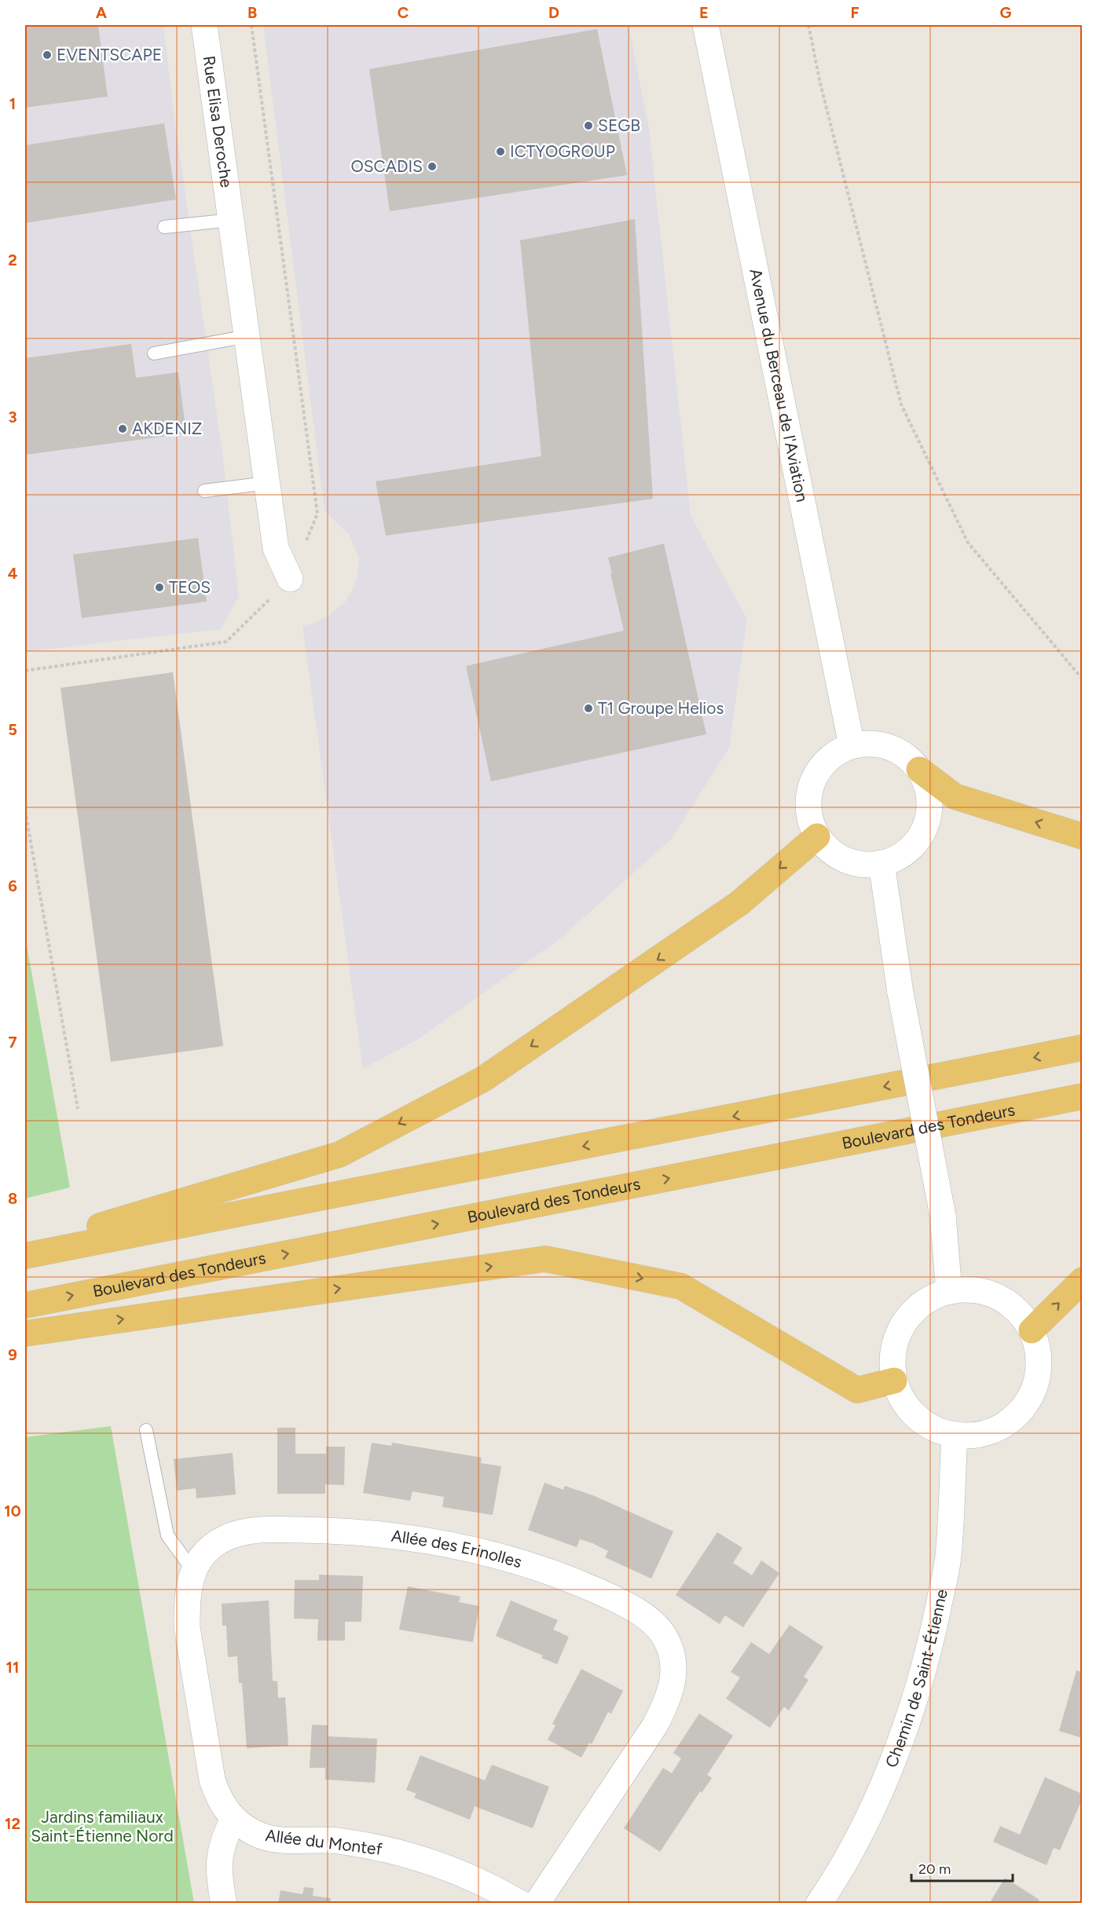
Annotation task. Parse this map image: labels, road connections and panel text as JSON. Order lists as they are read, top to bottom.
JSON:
{
  "streets": {
    "highway": ["Boulevard des Tondeurs"],
    "street": [
      "Rue Elisa Deroche",
      "Avenue du Berceau de l'Aviation",
      "Allée des Erinolles",
      "Chemin de Saint-Étienne",
      "Allée du Montef"
    ]
  },
  "crossings": [
    ["Allée des Erinolles", "Allée du Montef"]
  ],
  "parks": ["Jardins familiaux Saint-Étienne Nord"],
  "places": [
    "EVENTSCAPE",
    "SEGB",
    "ICTYOGROUP",
    "OSCADIS",
    "AKDENIZ",
    "TEOS",
    "T1 Groupe Helios"
  ],
  "scale_bar": "20 m",
  "grid": {
    "columns": [
      "A",
      "B",
      "C",
      "D",
      "E",
      "F",
      "G"
    ],
    "rows": [
      "1",
      "2",
      "3",
      "4",
      "5",
      "6",
      "7",
      "8",
      "9",
      "10",
      "11",
      "12"
    ]
  }
}
